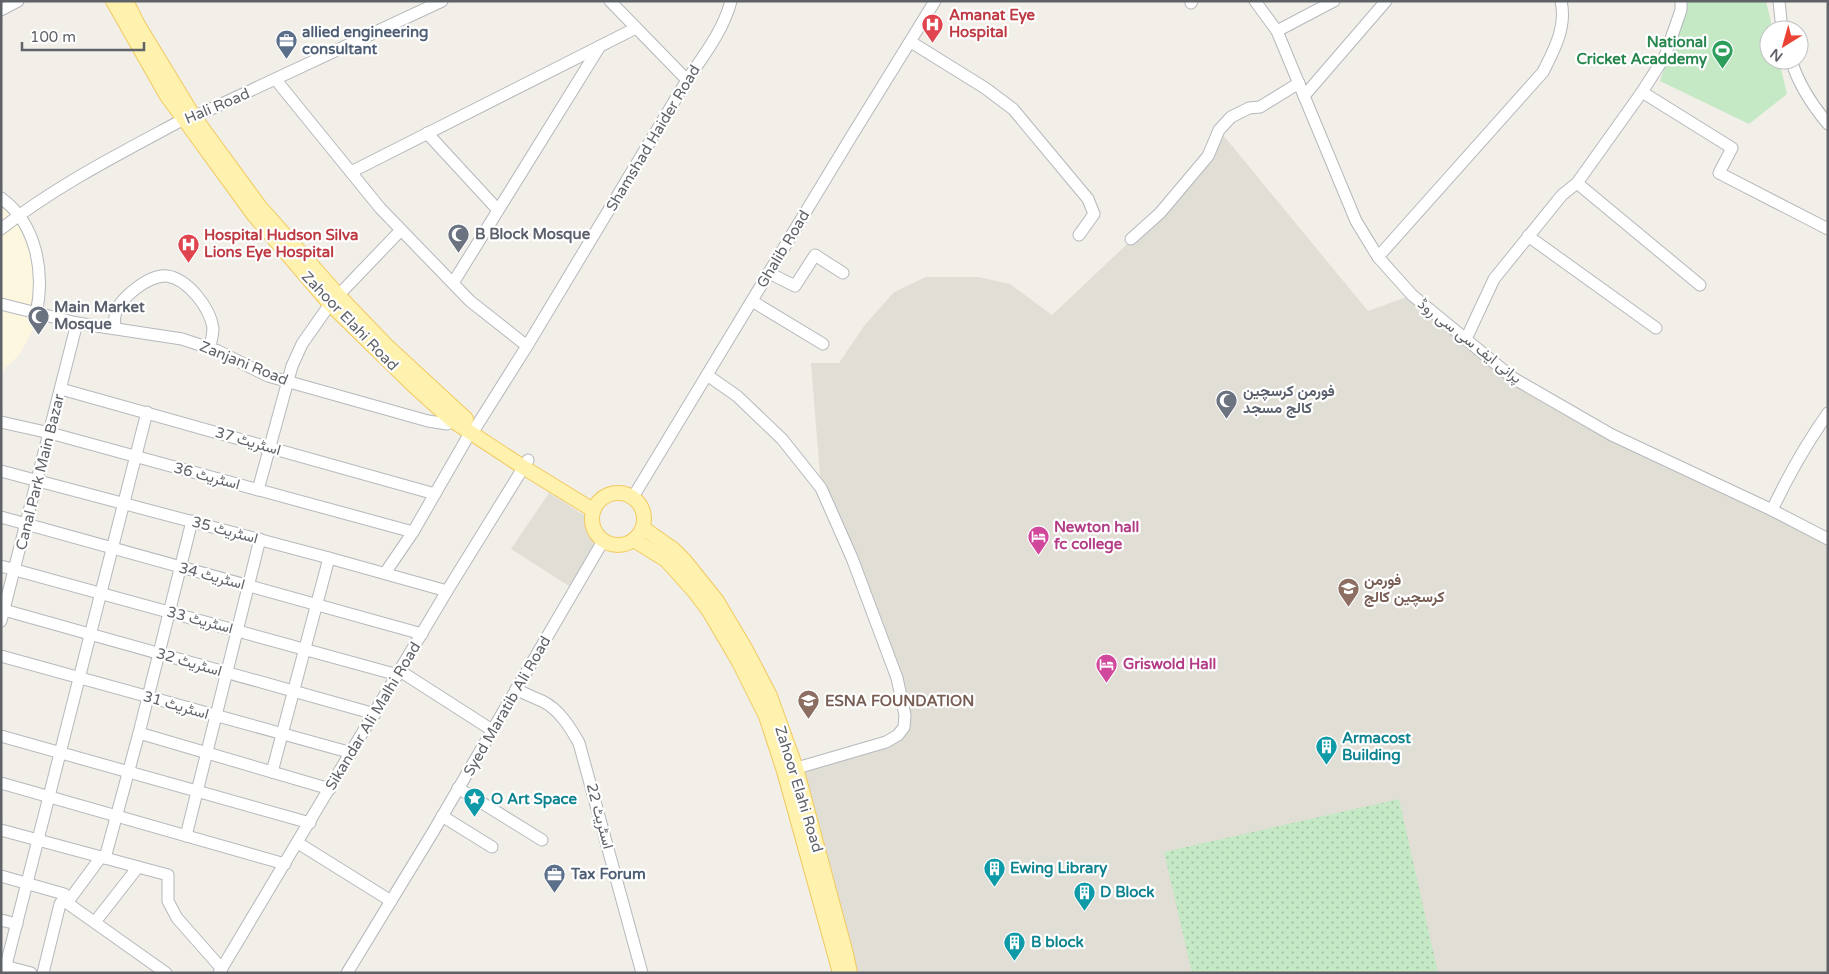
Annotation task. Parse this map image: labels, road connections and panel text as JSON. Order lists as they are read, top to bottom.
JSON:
{
  "streets": {
    "main road": ["Zahoor Elahi Road"],
    "street": [
      "Hali Road",
      "Shamshad Haider Road",
      "Ghalib Road",
      "پرانی ایف سی سی روڈ",
      "Zanjani Road",
      "اسٹریٹ 37",
      "Canal Park Main Bazar",
      "اسٹریٹ 36",
      "اسٹریٹ 35",
      "اسٹریٹ 34",
      "اسٹریٹ 33",
      "اسٹریٹ 32",
      "اسٹریٹ 31",
      "Syed Maratib Ali Road",
      "Sikandar Ali Malhi Road",
      "اسٹریٹ 22"
    ]
  },
  "crossings": [
    ["Hali Road", "Zahoor Elahi Road"],
    ["Shamshad Haider Road", "Zahoor Elahi Road"],
    ["Shamshad Haider Road", "اسٹریٹ 37"],
    ["Shamshad Haider Road", "اسٹریٹ 36"],
    ["Shamshad Haider Road", "اسٹریٹ 35"],
    ["Ghalib Road", "Zahoor Elahi Road"],
    ["Ghalib Road", "Syed Maratib Ali Road"],
    ["Zahoor Elahi Road", "Zanjani Road"],
    ["Zahoor Elahi Road", "Syed Maratib Ali Road"],
    ["Zahoor Elahi Road", "Sikandar Ali Malhi Road"],
    ["Zanjani Road", "Canal Park Main Bazar"],
    ["اسٹریٹ 37", "Canal Park Main Bazar"],
    ["Canal Park Main Bazar", "اسٹریٹ 36"],
    ["Canal Park Main Bazar", "اسٹریٹ 35"],
    ["Canal Park Main Bazar", "اسٹریٹ 34"],
    ["Canal Park Main Bazar", "اسٹریٹ 33"],
    ["Canal Park Main Bazar", "اسٹریٹ 32"],
    ["اسٹریٹ 35", "Sikandar Ali Malhi Road"],
    ["اسٹریٹ 34", "Sikandar Ali Malhi Road"],
    ["اسٹریٹ 33", "Syed Maratib Ali Road"],
    ["اسٹریٹ 33", "Sikandar Ali Malhi Road"],
    ["اسٹریٹ 32", "Sikandar Ali Malhi Road"],
    ["اسٹریٹ 31", "Sikandar Ali Malhi Road"],
    ["Syed Maratib Ali Road", "اسٹریٹ 22"]
  ],
  "places": {
    "hospital": ["Amanat Eye Hospital", "Hospital Hudson Silva Lions Eye Hospital"],
    "office": ["allied engineering consultant", "Tax Forum"],
    "sports": ["National Cricket Acaddemy"],
    "mosque": ["B Block Mosque", "Main Market Mosque", "فورمن کرسچین کالج مسجد"],
    "hotel": ["Newton hall fc college", "Griswold Hall"],
    "school or university": ["فورمن کرسچین کالج", "ESNA FOUNDATION"],
    "building": [
      "Armacost Building",
      "Ewing Library",
      "D Block",
      "B block"
    ],
    "place": ["O Art Space"]
  },
  "scale_bar": "100 m",
  "north": "bottom left"
}
